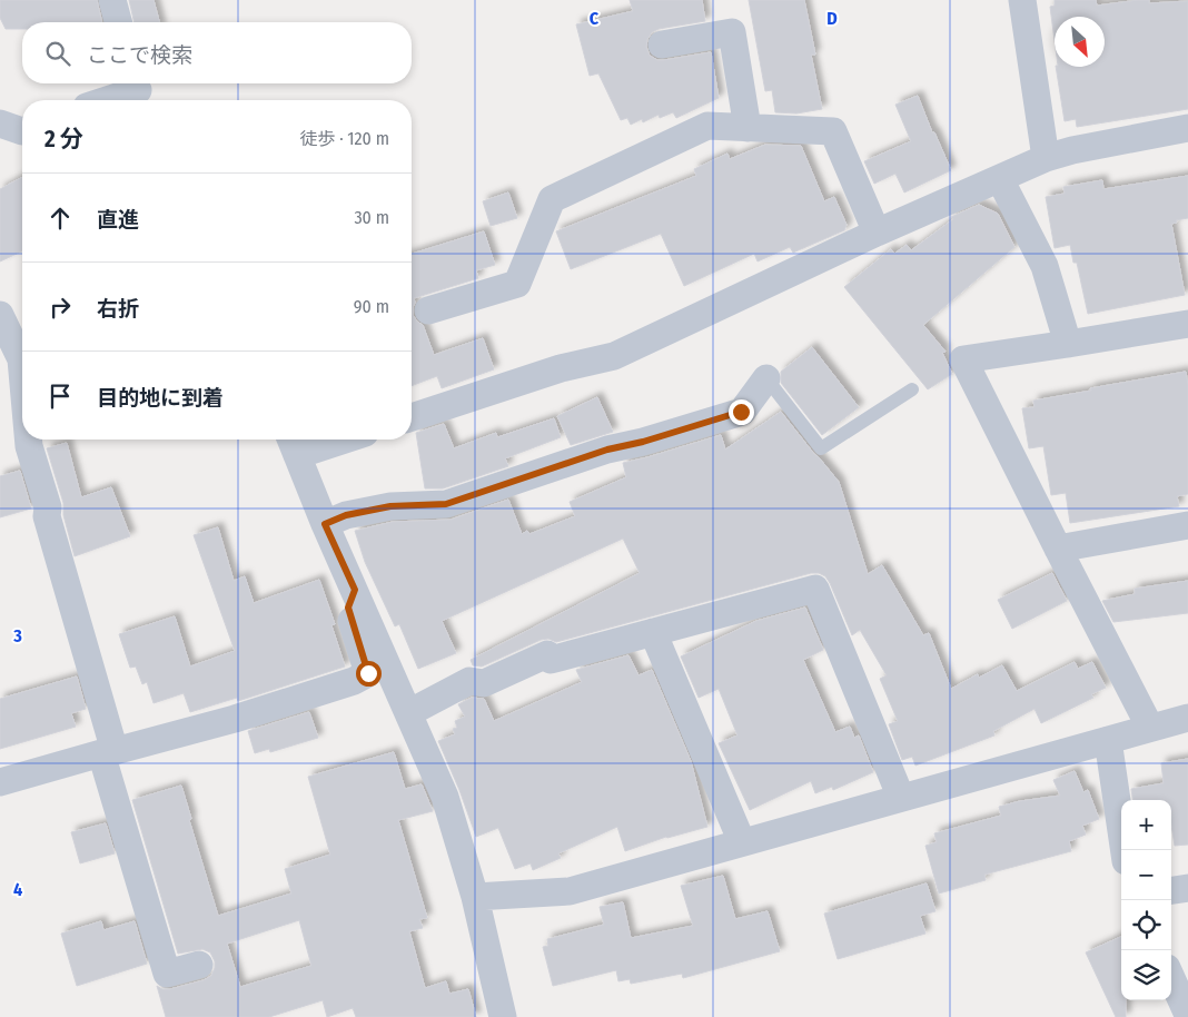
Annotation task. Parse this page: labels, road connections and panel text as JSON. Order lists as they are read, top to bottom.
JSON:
{
  "north": "bottom right",
  "page": {
    "search": "ここで検索",
    "heading": ["2 分", "徒歩 · 120 m"],
    "list": [
      ["直進", "30 m"],
      ["右折", "90 m"],
      "目的地に到着"
    ],
    "map_buttons": ["+", "−"]
  },
  "grid": {
    "columns": ["C", "D"],
    "rows": ["3", "4"]
  }
}
